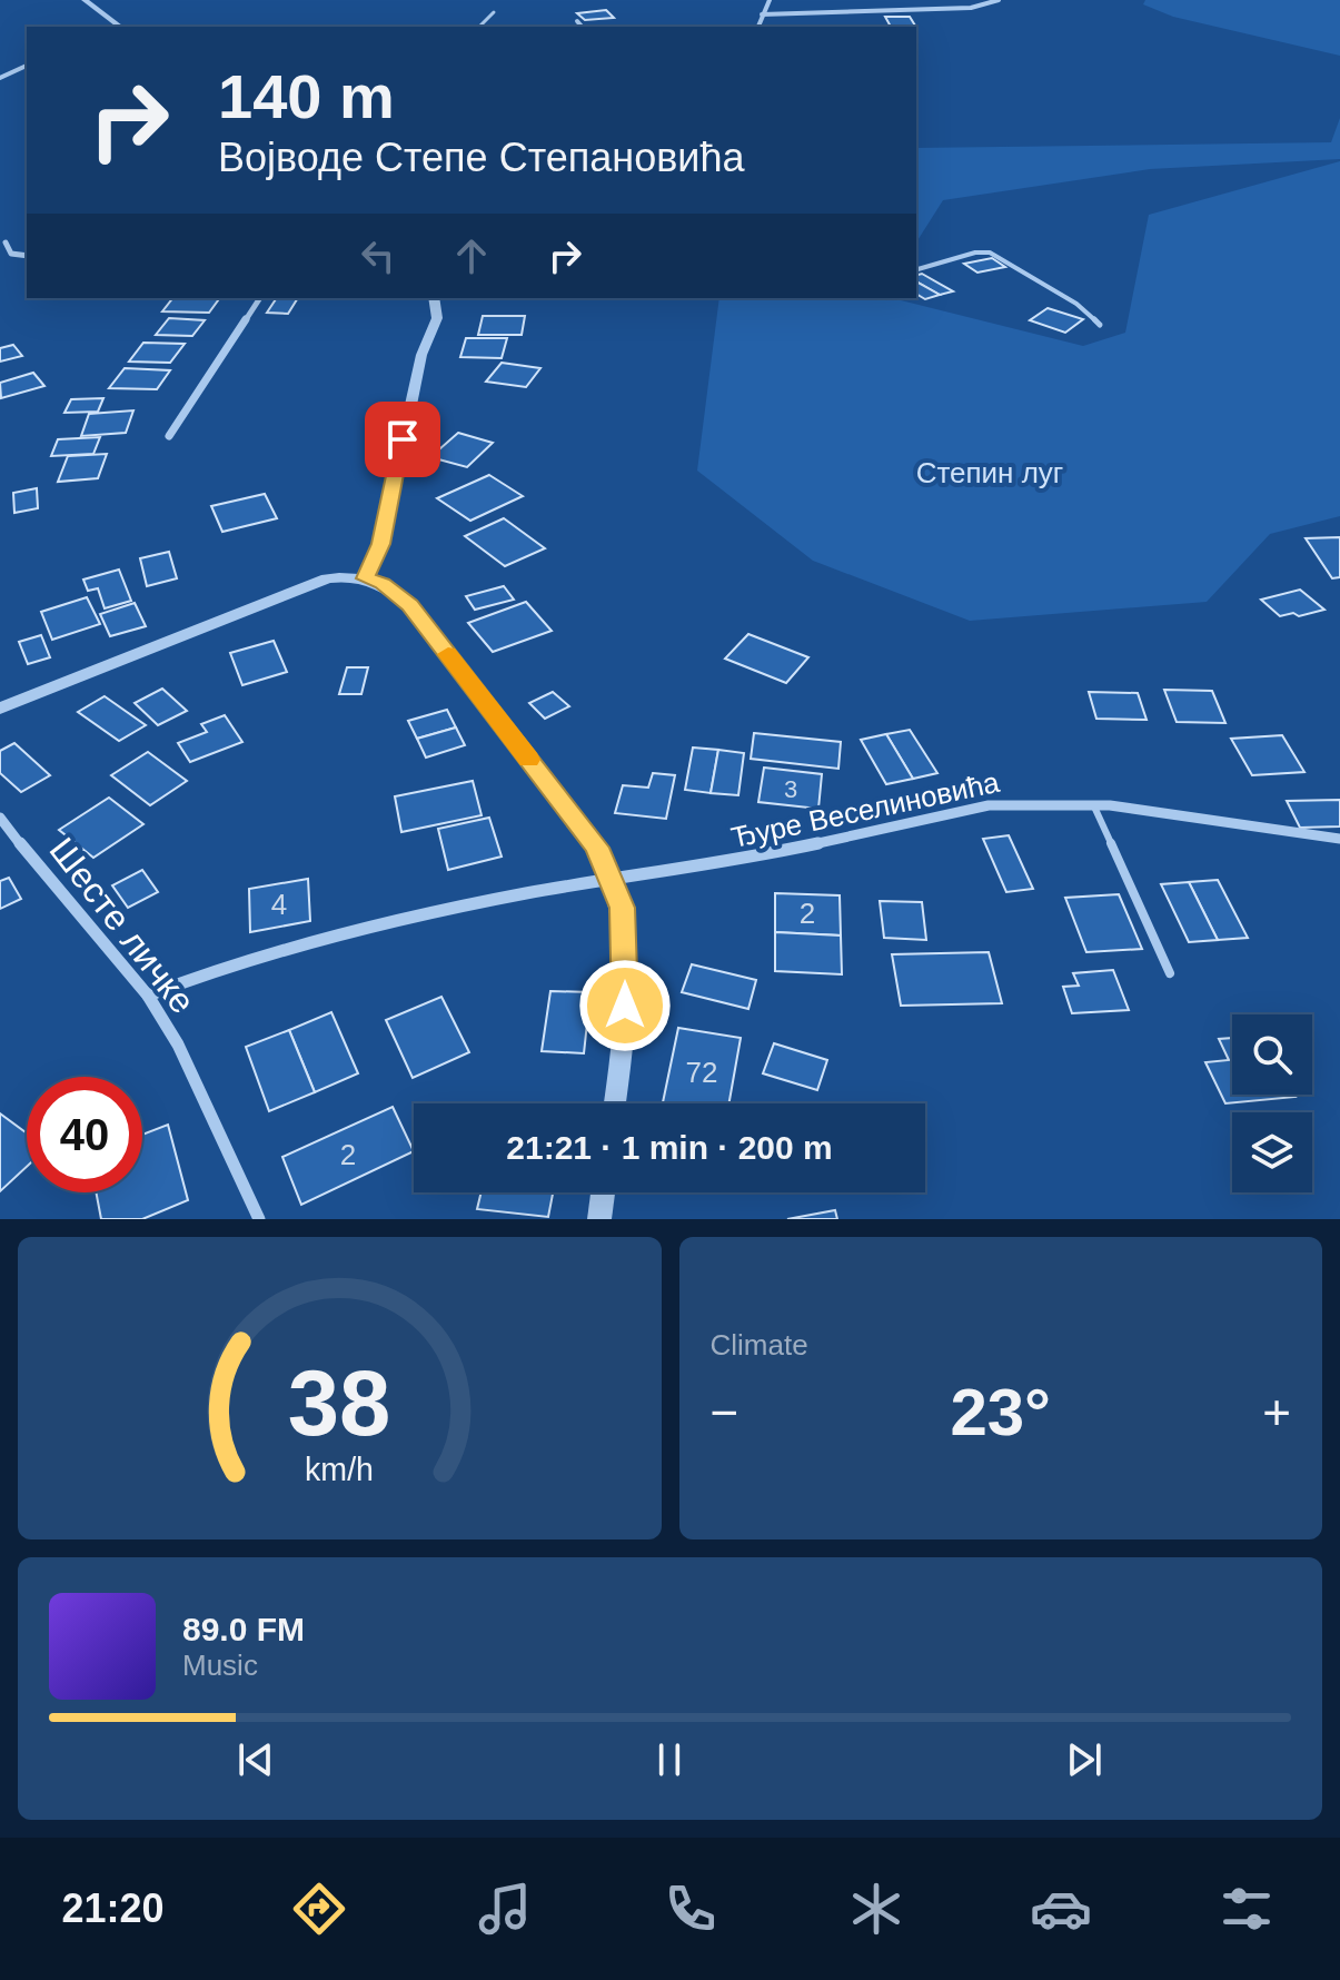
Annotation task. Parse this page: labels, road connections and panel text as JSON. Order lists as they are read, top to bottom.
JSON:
{
  "streets": {
    "street": ["Ђуре Веселиновића", "Шесте личке"]
  },
  "crossings": [
    ["Ђуре Веселиновића", "Шесте личке"]
  ],
  "parks": ["Степин луг"],
  "house_numbers": [
    "3",
    "4",
    "2",
    "72",
    "2"
  ],
  "page": {
    "turn": ["140 m", "Војводе Степе Степановића"],
    "limit": "40",
    "trip": "21:21 · 1 min · 200 m",
    "tile": "Climate",
    "heat": ["−", "23°", "+"],
    "song": ["89.0 FM", "Music"],
    "tabs": "21:20",
    "gauge": ["38", "km/h"]
  }
}
